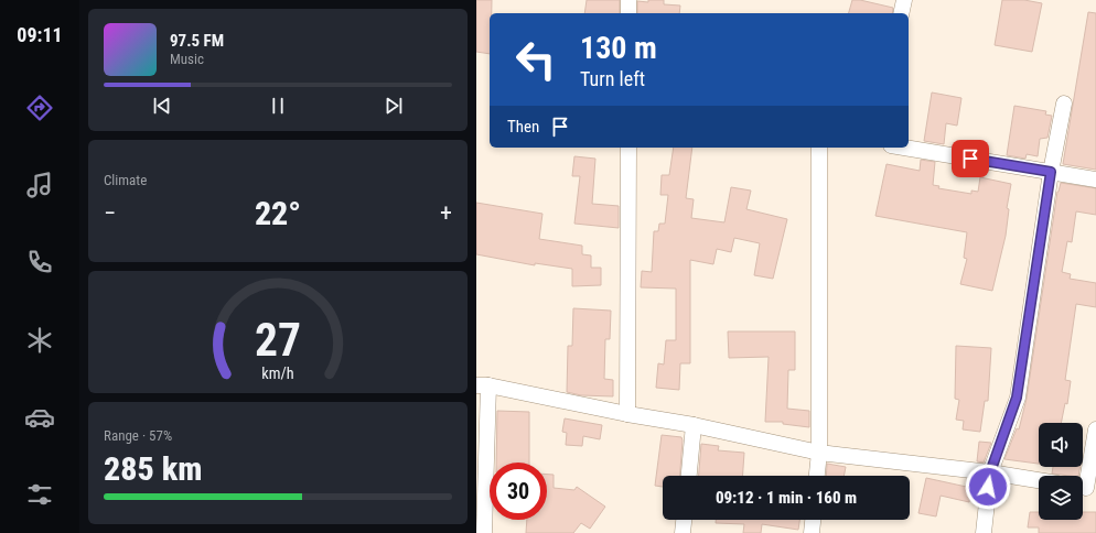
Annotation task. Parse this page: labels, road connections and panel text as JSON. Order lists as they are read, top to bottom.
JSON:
{
  "page": {
    "tabs": "09:11",
    "turn": ["130 m", "Turn left"],
    "song": ["97.5 FM", "Music"],
    "then": "Then",
    "tile": [
      "Climate",
      ["Range · 57%", "285 km"]
    ],
    "heat": ["−", "22°", "+"],
    "limit": "30",
    "trip": "09:12 · 1 min · 160 m",
    "gauge": ["27", "km/h"]
  }
}
